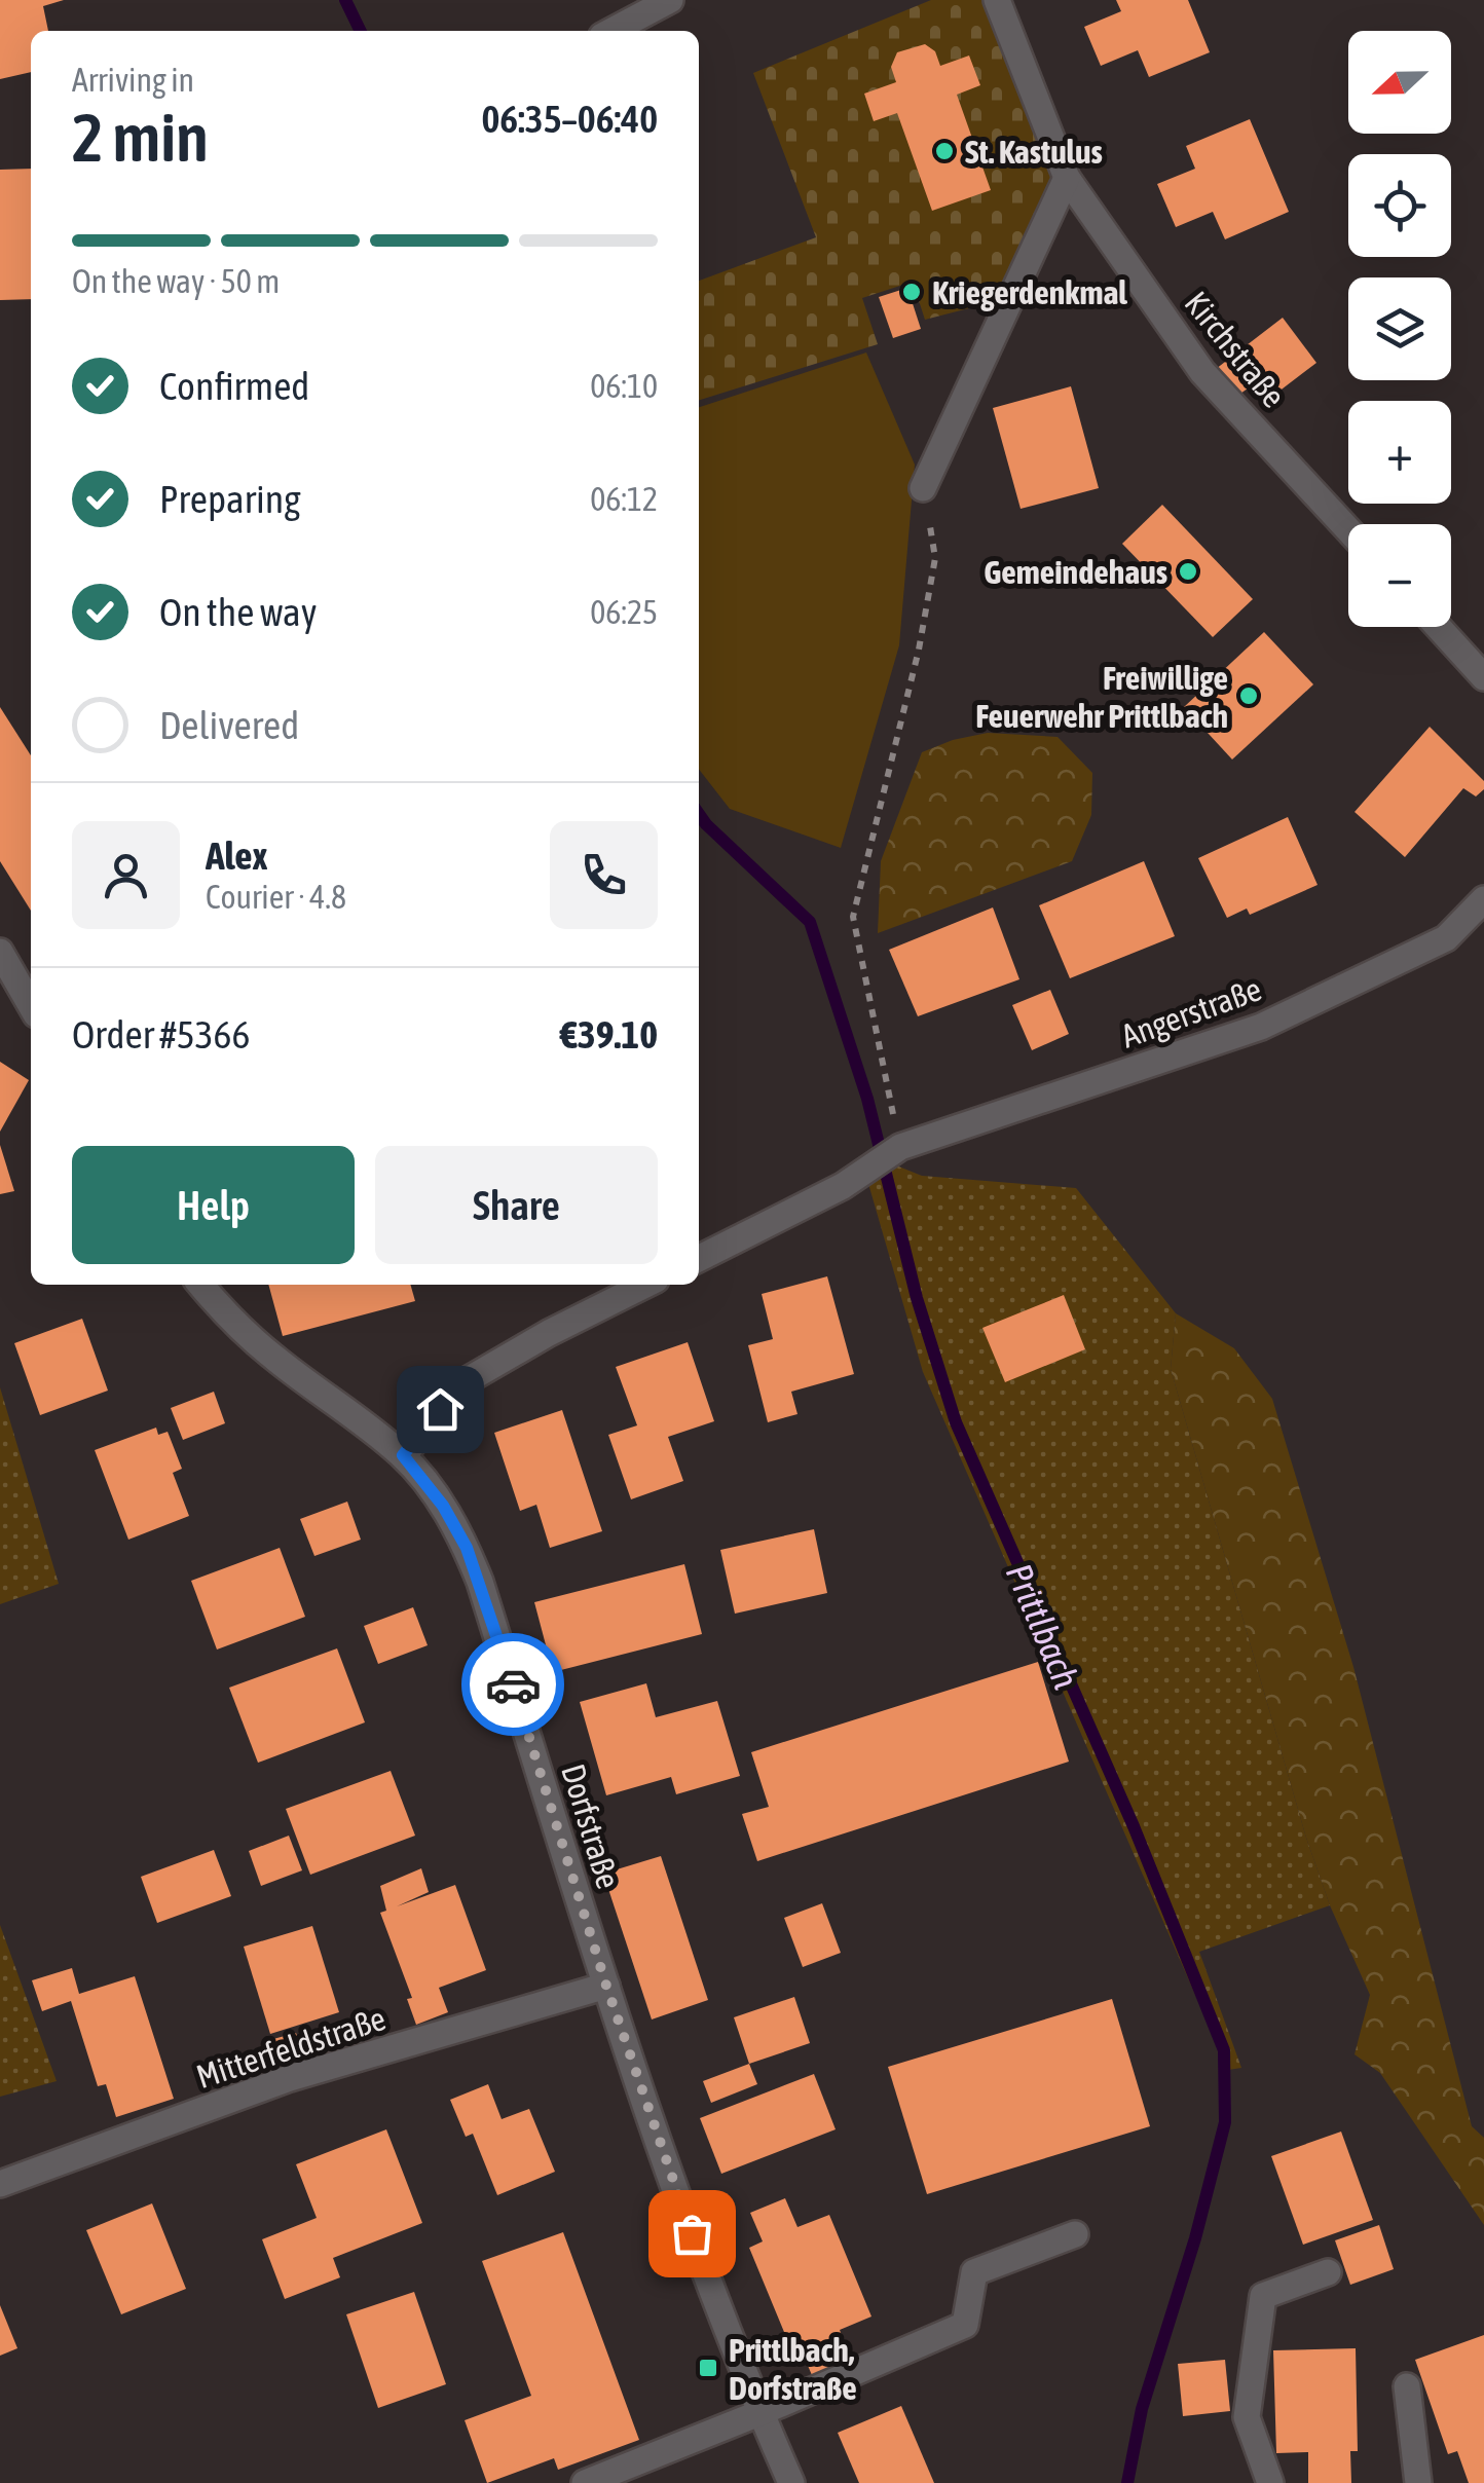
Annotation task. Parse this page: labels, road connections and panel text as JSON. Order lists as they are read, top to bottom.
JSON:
{
  "streets": {
    "street": [
      "Kirchstraße",
      "Angerstraße",
      "Dorfstraße",
      "Mitterfeldstraße"
    ]
  },
  "crossings": [
    ["Dorfstraße", "Mitterfeldstraße"]
  ],
  "water": ["Prittlbach"],
  "places": {
    "other": [
      "St. Kastulus",
      "Kriegerdenkmal",
      "Gemeindehaus",
      "Freiwillige Feuerwehr Prittlbach"
    ],
    "transit": ["Prittlbach, Dorfstraße"]
  },
  "north": "left",
  "page": {
    "map_buttons": ["+", "−"],
    "heading": ["2 min", "Arriving in", "06:35–06:40"],
    "panel": [
      "Alex",
      "Courier · 4.8",
      "Order #5366",
      "€39.10"
    ],
    "bar": "On the way · 50 m",
    "list": [
      ["Confirmed", "06:10"],
      ["Preparing", "06:12"],
      ["On the way", "06:25"],
      "Delivered"
    ],
    "buttons": ["Help", "Share"]
  }
}
